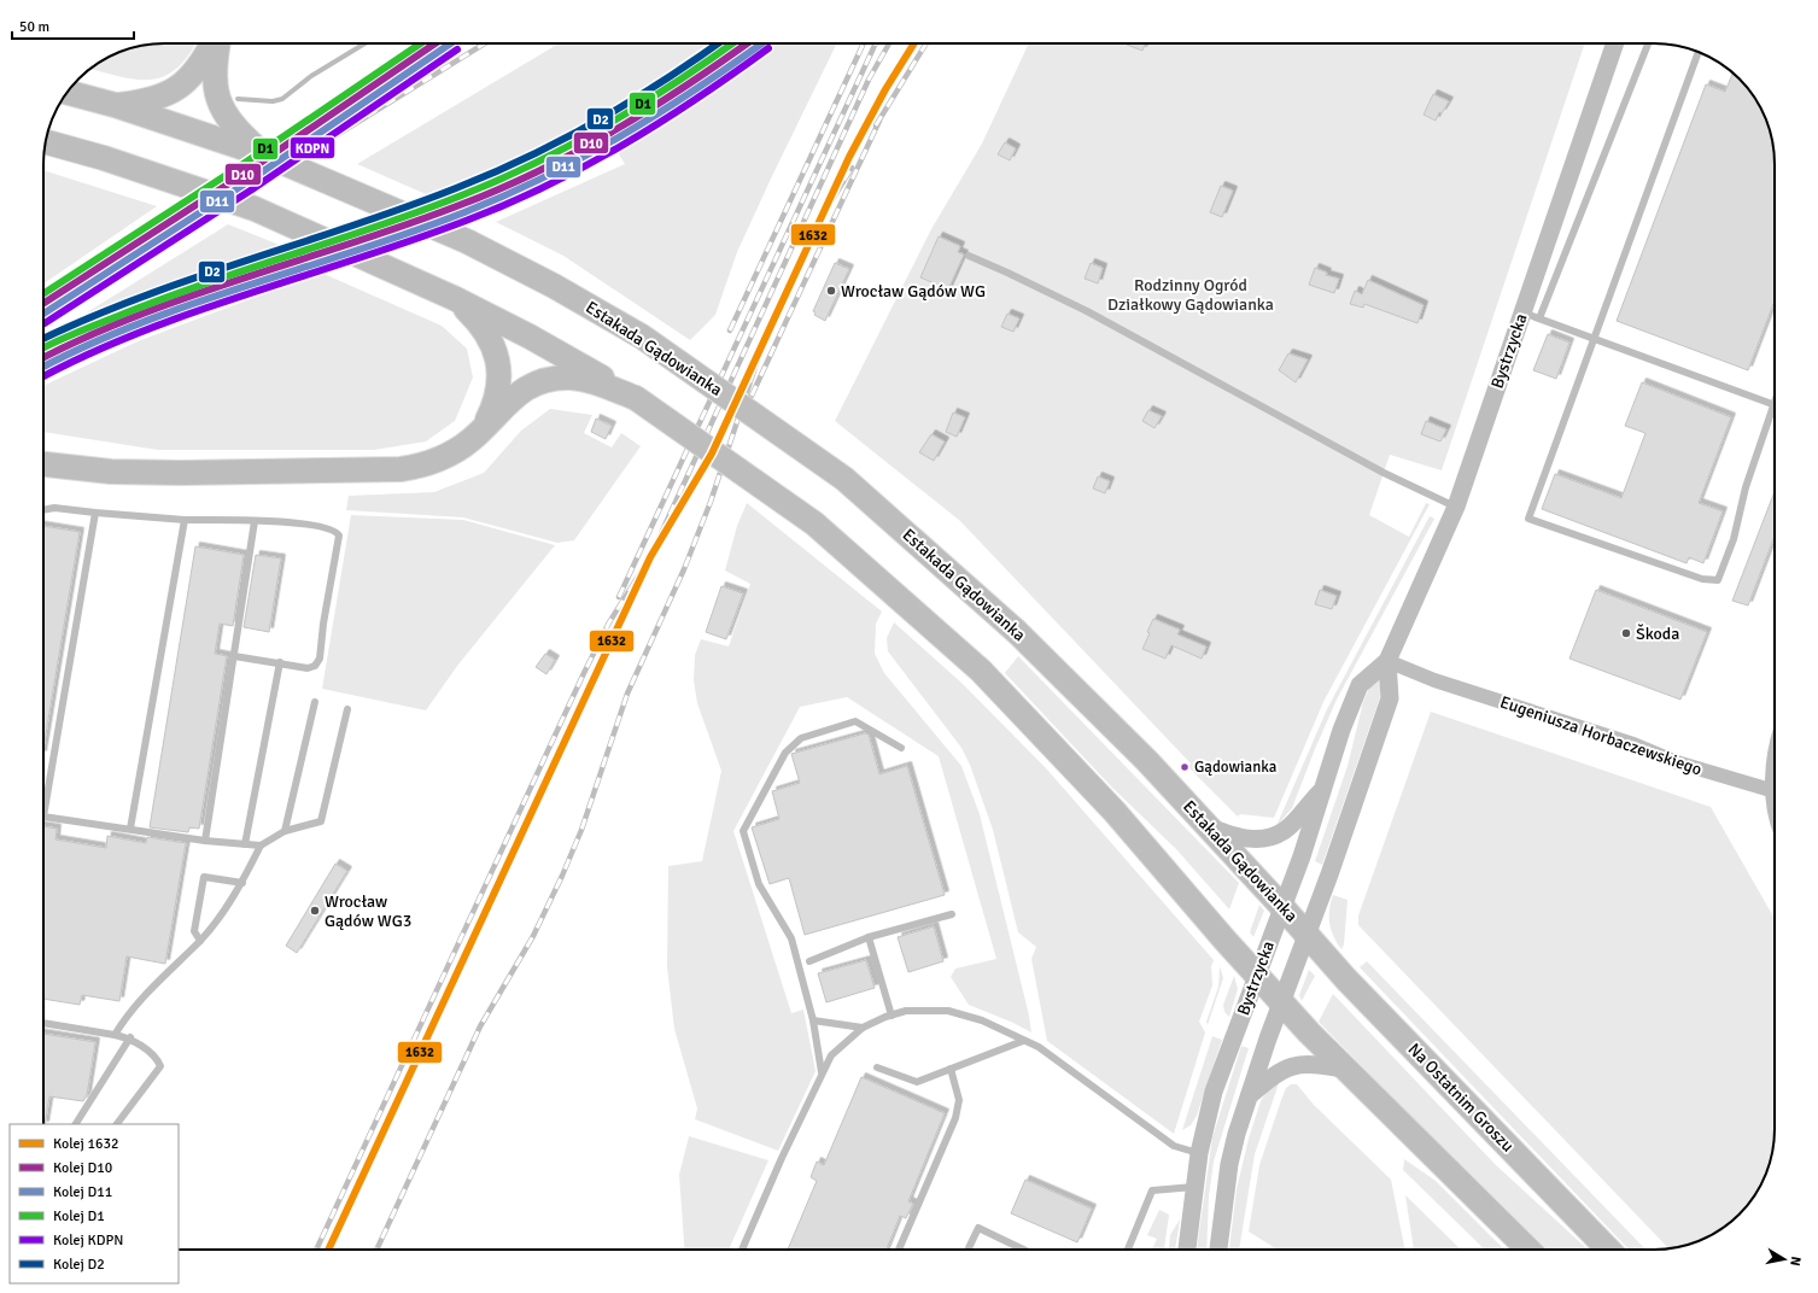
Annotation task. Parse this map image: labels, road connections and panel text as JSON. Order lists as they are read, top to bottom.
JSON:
{
  "streets": {
    "main road": ["Estakada Gądowianka", "Na Ostatnim Groszu"],
    "street": ["Bystrzycka", "Eugeniusza Horbaczewskiego"]
  },
  "crossings": [
    ["Estakada Gądowianka", "Bystrzycka"],
    ["Estakada Gądowianka", "Na Ostatnim Groszu"],
    ["Bystrzycka", "Eugeniusza Horbaczewskiego"],
    ["Bystrzycka", "Na Ostatnim Groszu"]
  ],
  "parks": ["Rodzinny Ogród Działkowy Gądowianka"],
  "places": [
    "Wrocław Gądów WG",
    "Škoda",
    "Gądowianka",
    "Wrocław Gądów WG3"
  ],
  "lines": [
    "rail line 1632",
    "rail line D10",
    "rail line D11",
    "rail line D1",
    "rail line D2",
    "rail line KDPN"
  ],
  "legend": [
    "Kolej 1632",
    "Kolej D10",
    "Kolej D11",
    "Kolej D1",
    "Kolej KDPN",
    "Kolej D2"
  ],
  "scale_bar": "50 m",
  "north": "right"
}
